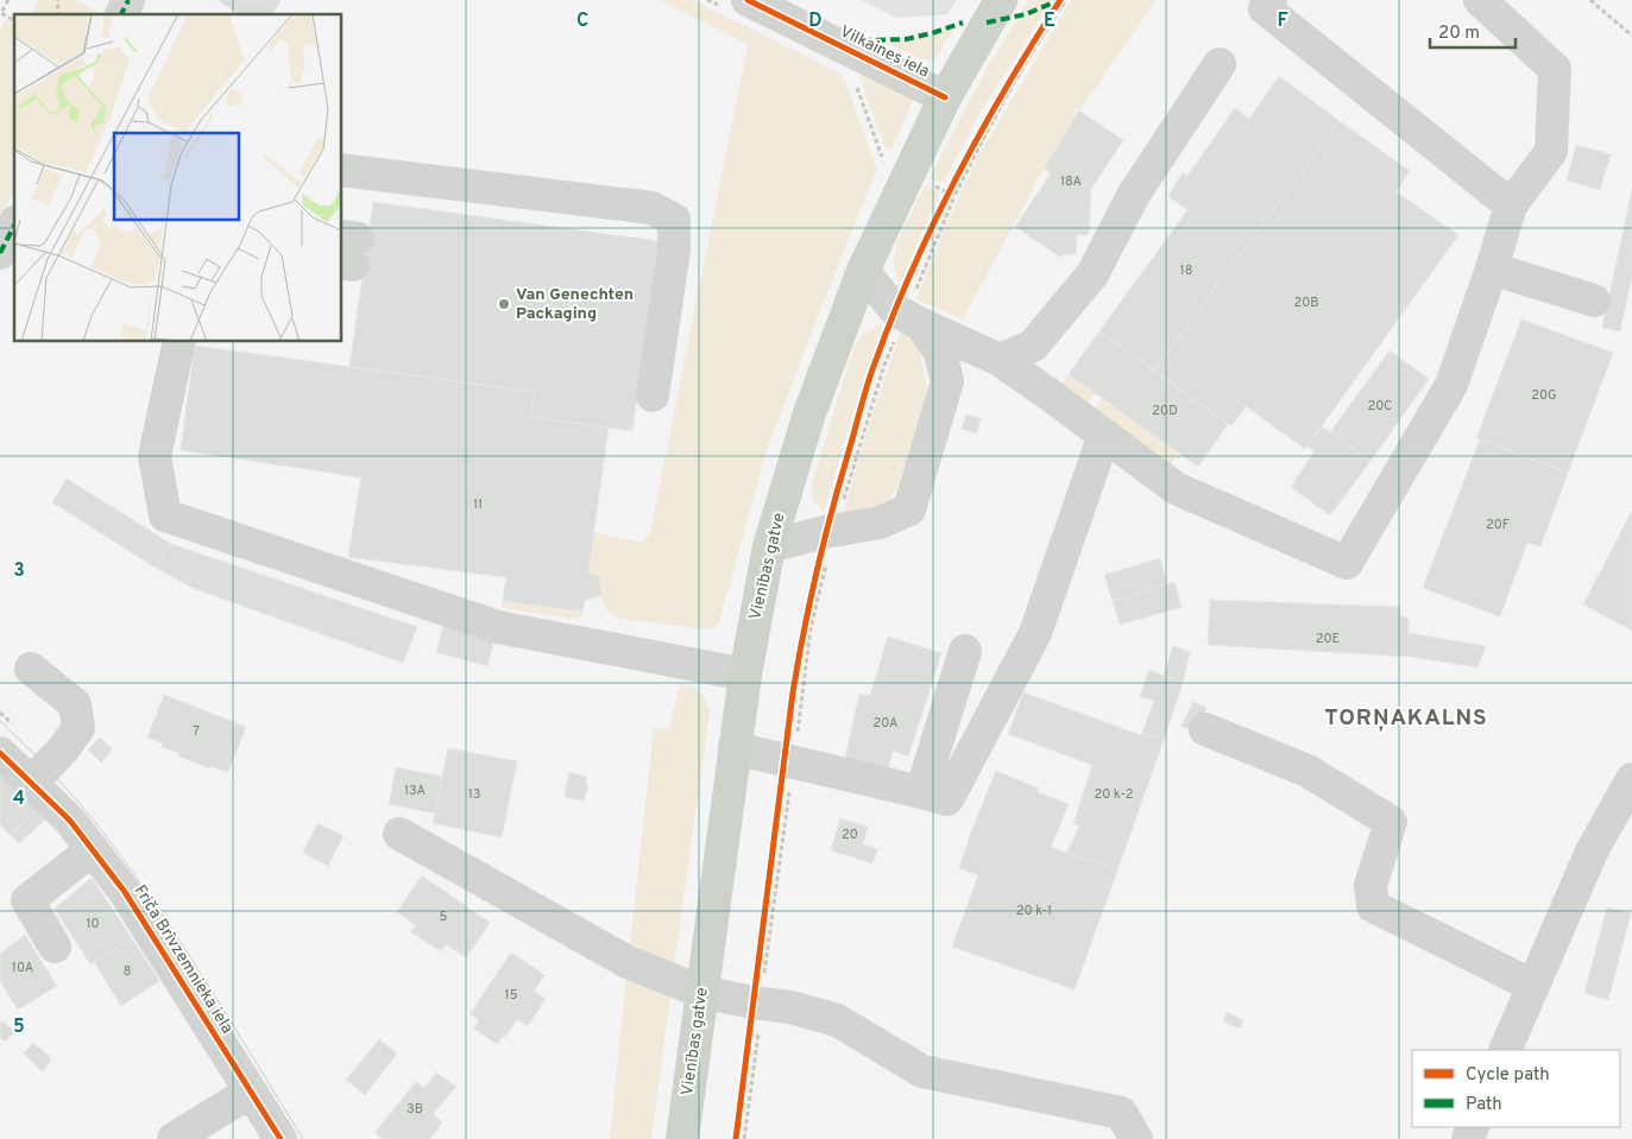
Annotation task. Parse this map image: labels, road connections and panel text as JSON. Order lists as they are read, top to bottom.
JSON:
{
  "streets": {
    "main road": ["Vienības gatve"],
    "street": ["Vilkaines iela", "Friča Brīvzemnieka iela"]
  },
  "crossings": [
    ["Vilkaines iela", "Vienības gatve"]
  ],
  "districts": ["TORŅAKALNS"],
  "places": ["Van Genechten Packaging"],
  "house_numbers": [
    "18A",
    "18",
    "20B",
    "20G",
    "20C",
    "20D",
    "11",
    "20F",
    "20E",
    "20A",
    "7",
    "13A",
    "13",
    "20 k-2",
    "20",
    "20 k-1",
    "5",
    "10",
    "10A",
    "8",
    "15",
    "3B"
  ],
  "legend": ["Cycle path", "Path"],
  "scale_bar": "20 m",
  "grid": {
    "columns": [
      "C",
      "D",
      "E",
      "F"
    ],
    "rows": ["3", "4", "5"]
  }
}
